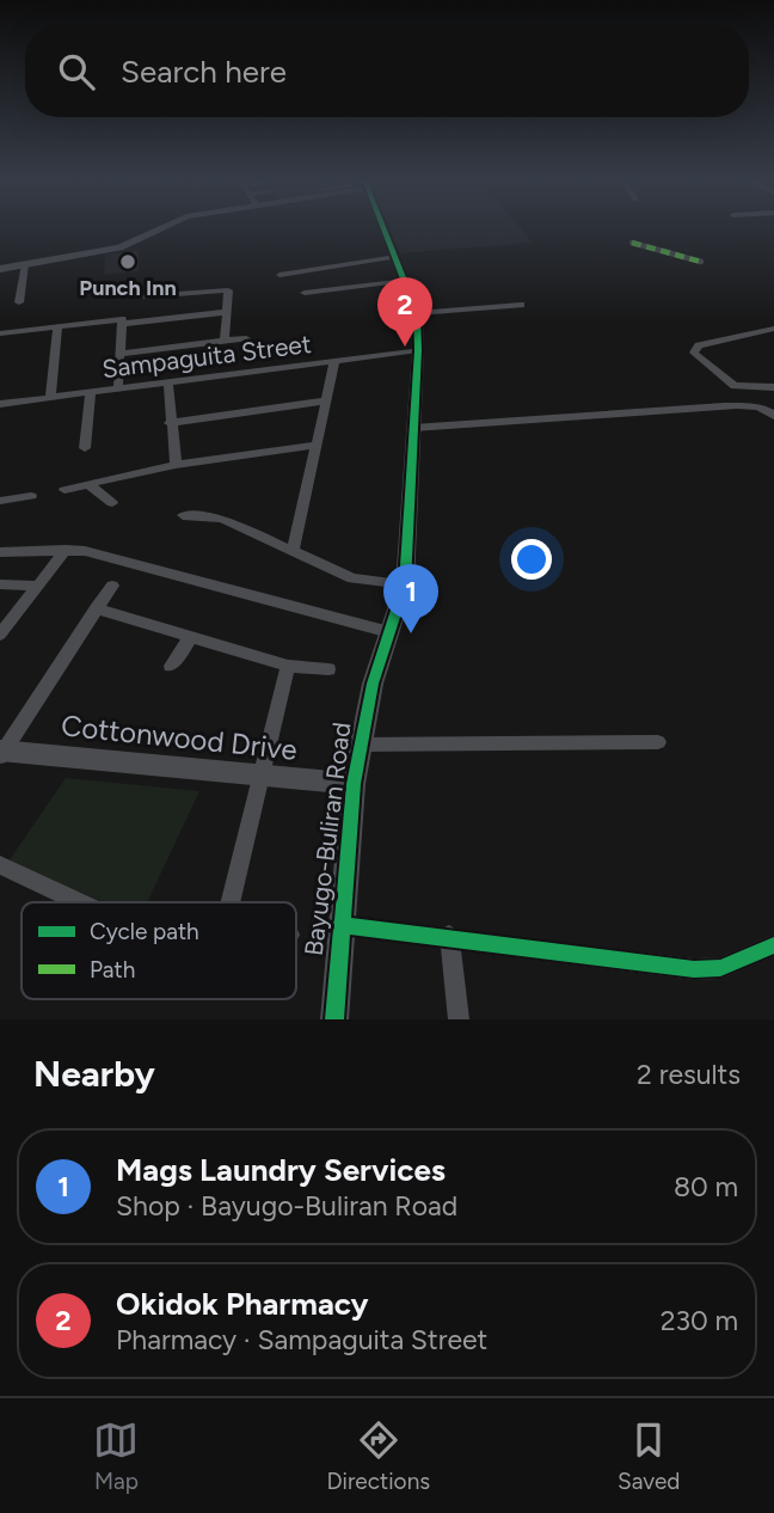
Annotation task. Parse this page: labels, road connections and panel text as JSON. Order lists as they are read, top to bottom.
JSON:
{
  "streets": {
    "street": ["Sampaguita Street", "Cottonwood Drive", "Bayugo-Buliran Road"]
  },
  "crossings": [
    ["Sampaguita Street", "Bayugo-Buliran Road"],
    ["Cottonwood Drive", "Bayugo-Buliran Road"]
  ],
  "places": ["Punch Inn"],
  "legend": ["Cycle path", "Path"],
  "page": {
    "search": "Search here",
    "pins": ["2", "1"],
    "heading": ["Nearby", "2 results"],
    "list": [
      {
        "mark": "1",
        "name": "Mags Laundry Services",
        "note": "Shop · Bayugo-Buliran Road",
        "value": "80 m"
      },
      {
        "mark": "2",
        "name": "Okidok Pharmacy",
        "note": "Pharmacy · Sampaguita Street",
        "value": "230 m"
      }
    ],
    "nav": ["Map", "Directions", "Saved"]
  }
}
